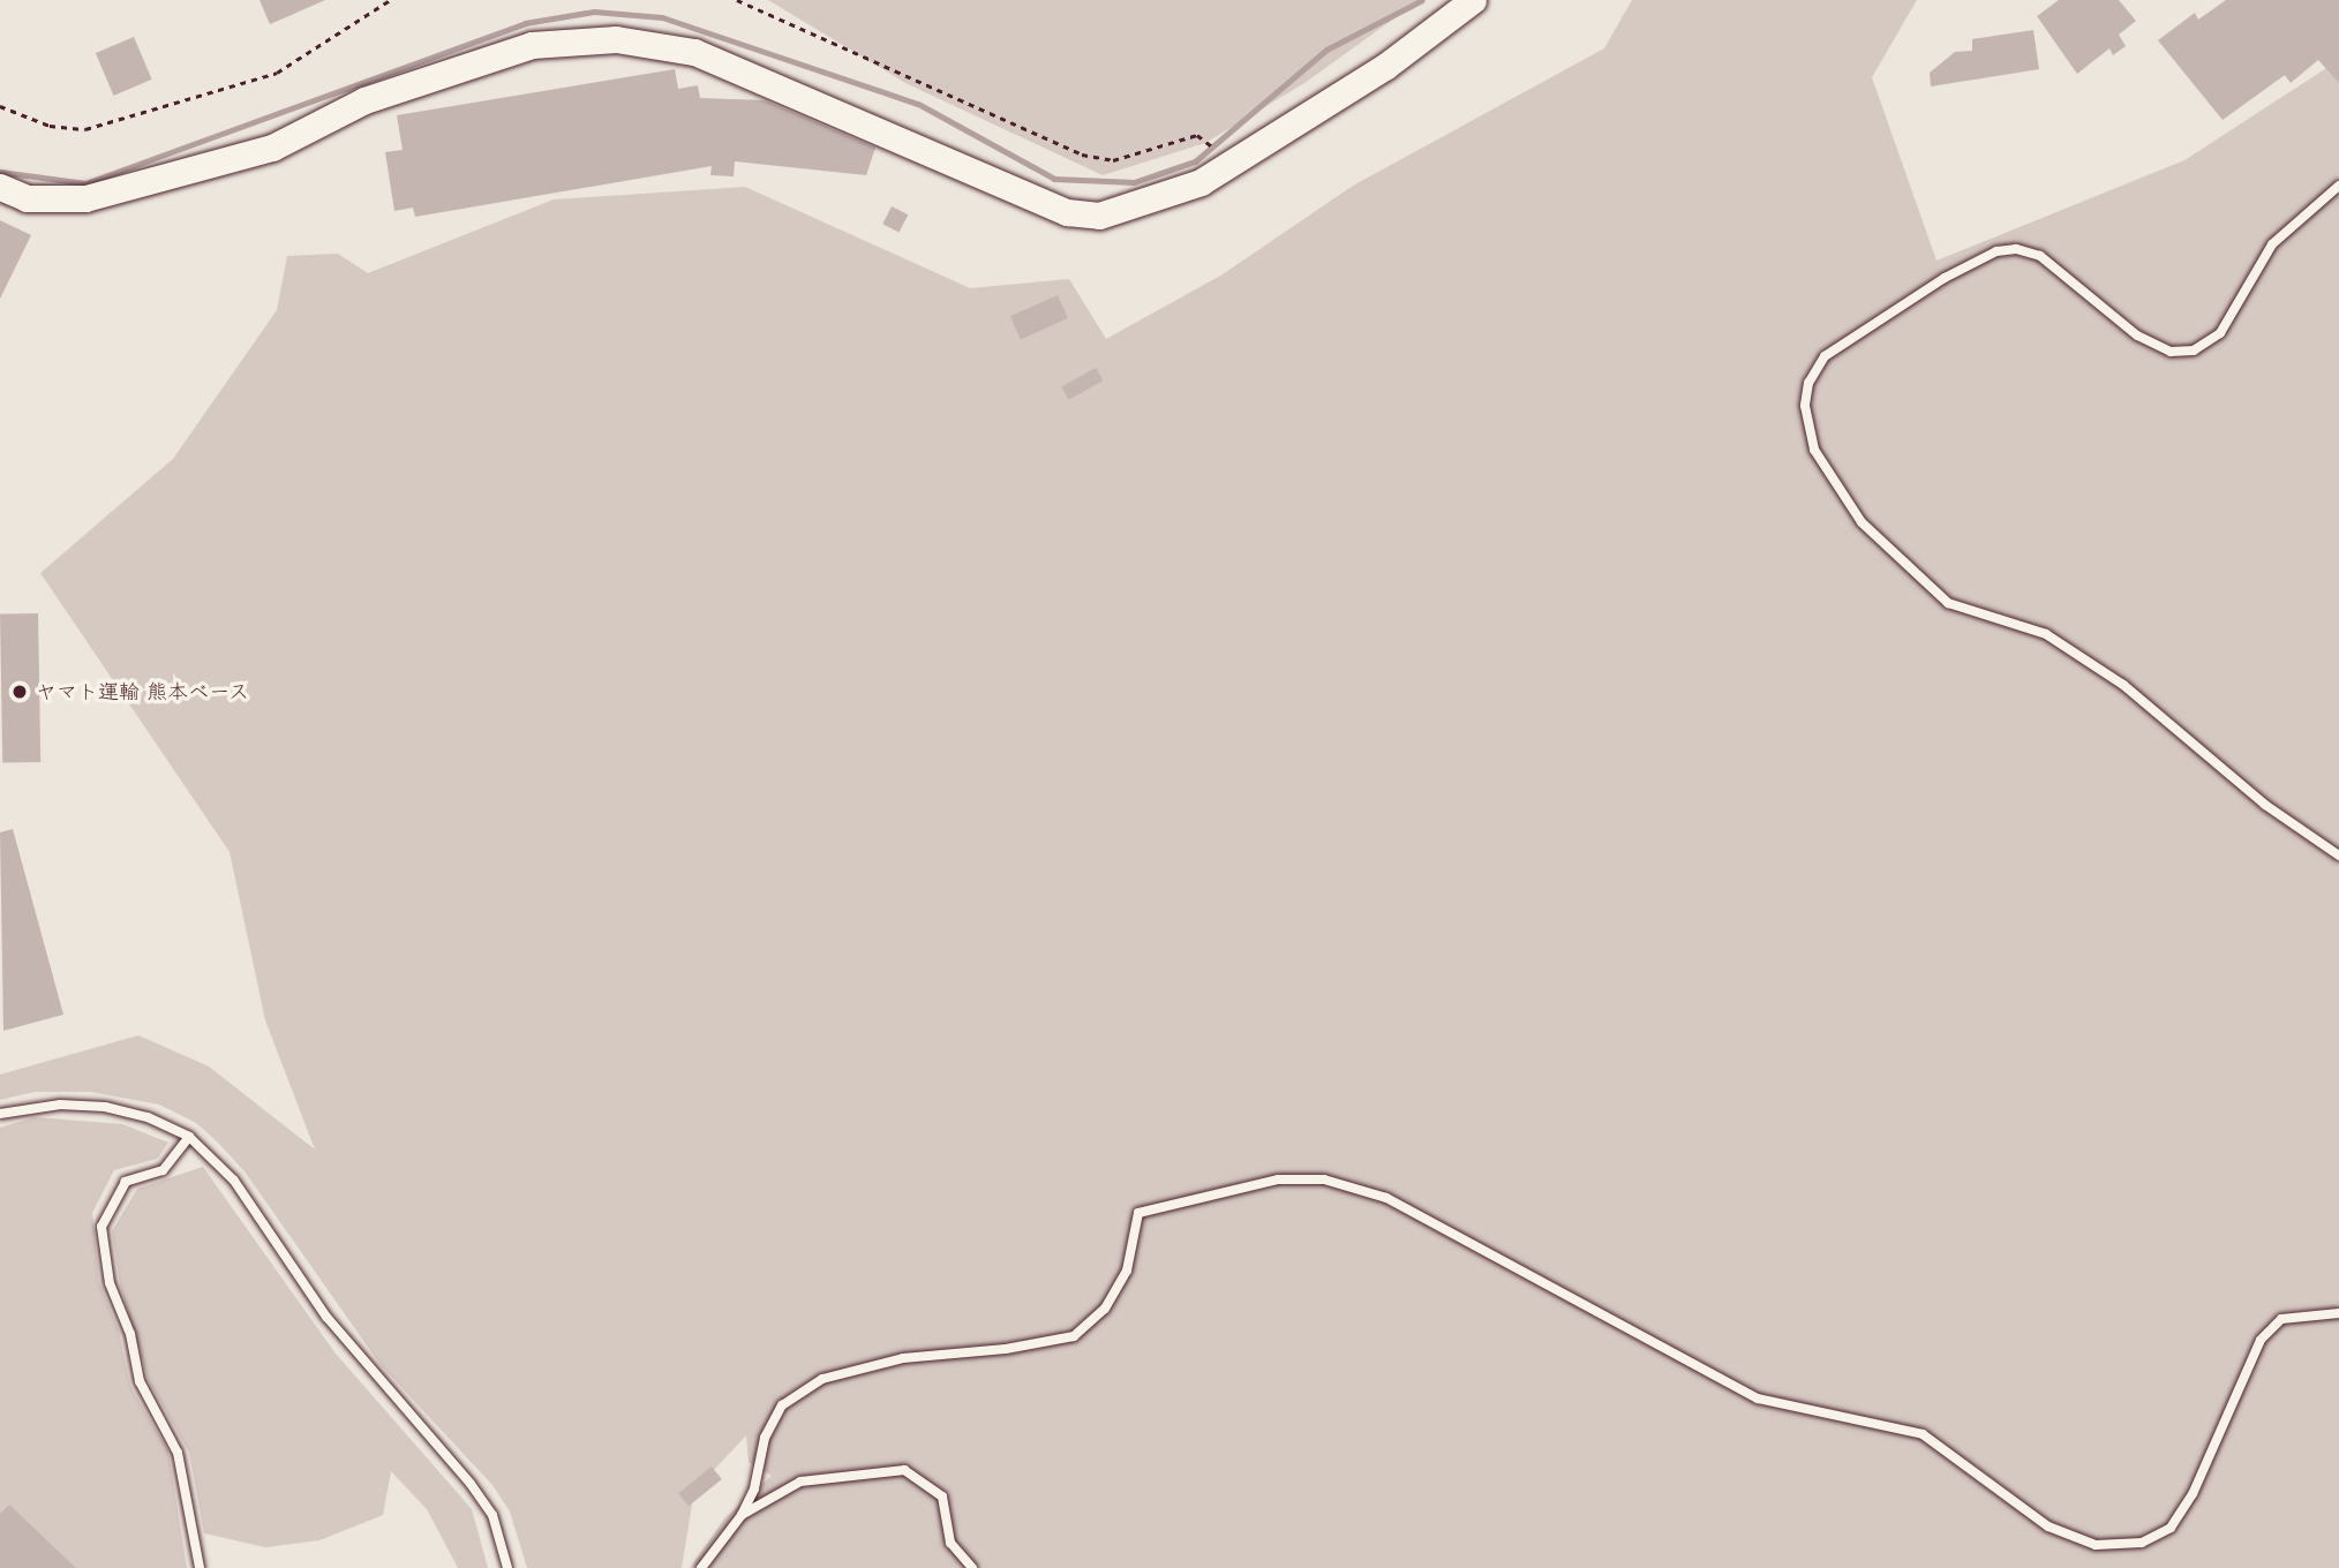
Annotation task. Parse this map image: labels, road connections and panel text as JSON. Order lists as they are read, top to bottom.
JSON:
{
  "places": ["ヤマト運輸 熊本ベース"]
}
